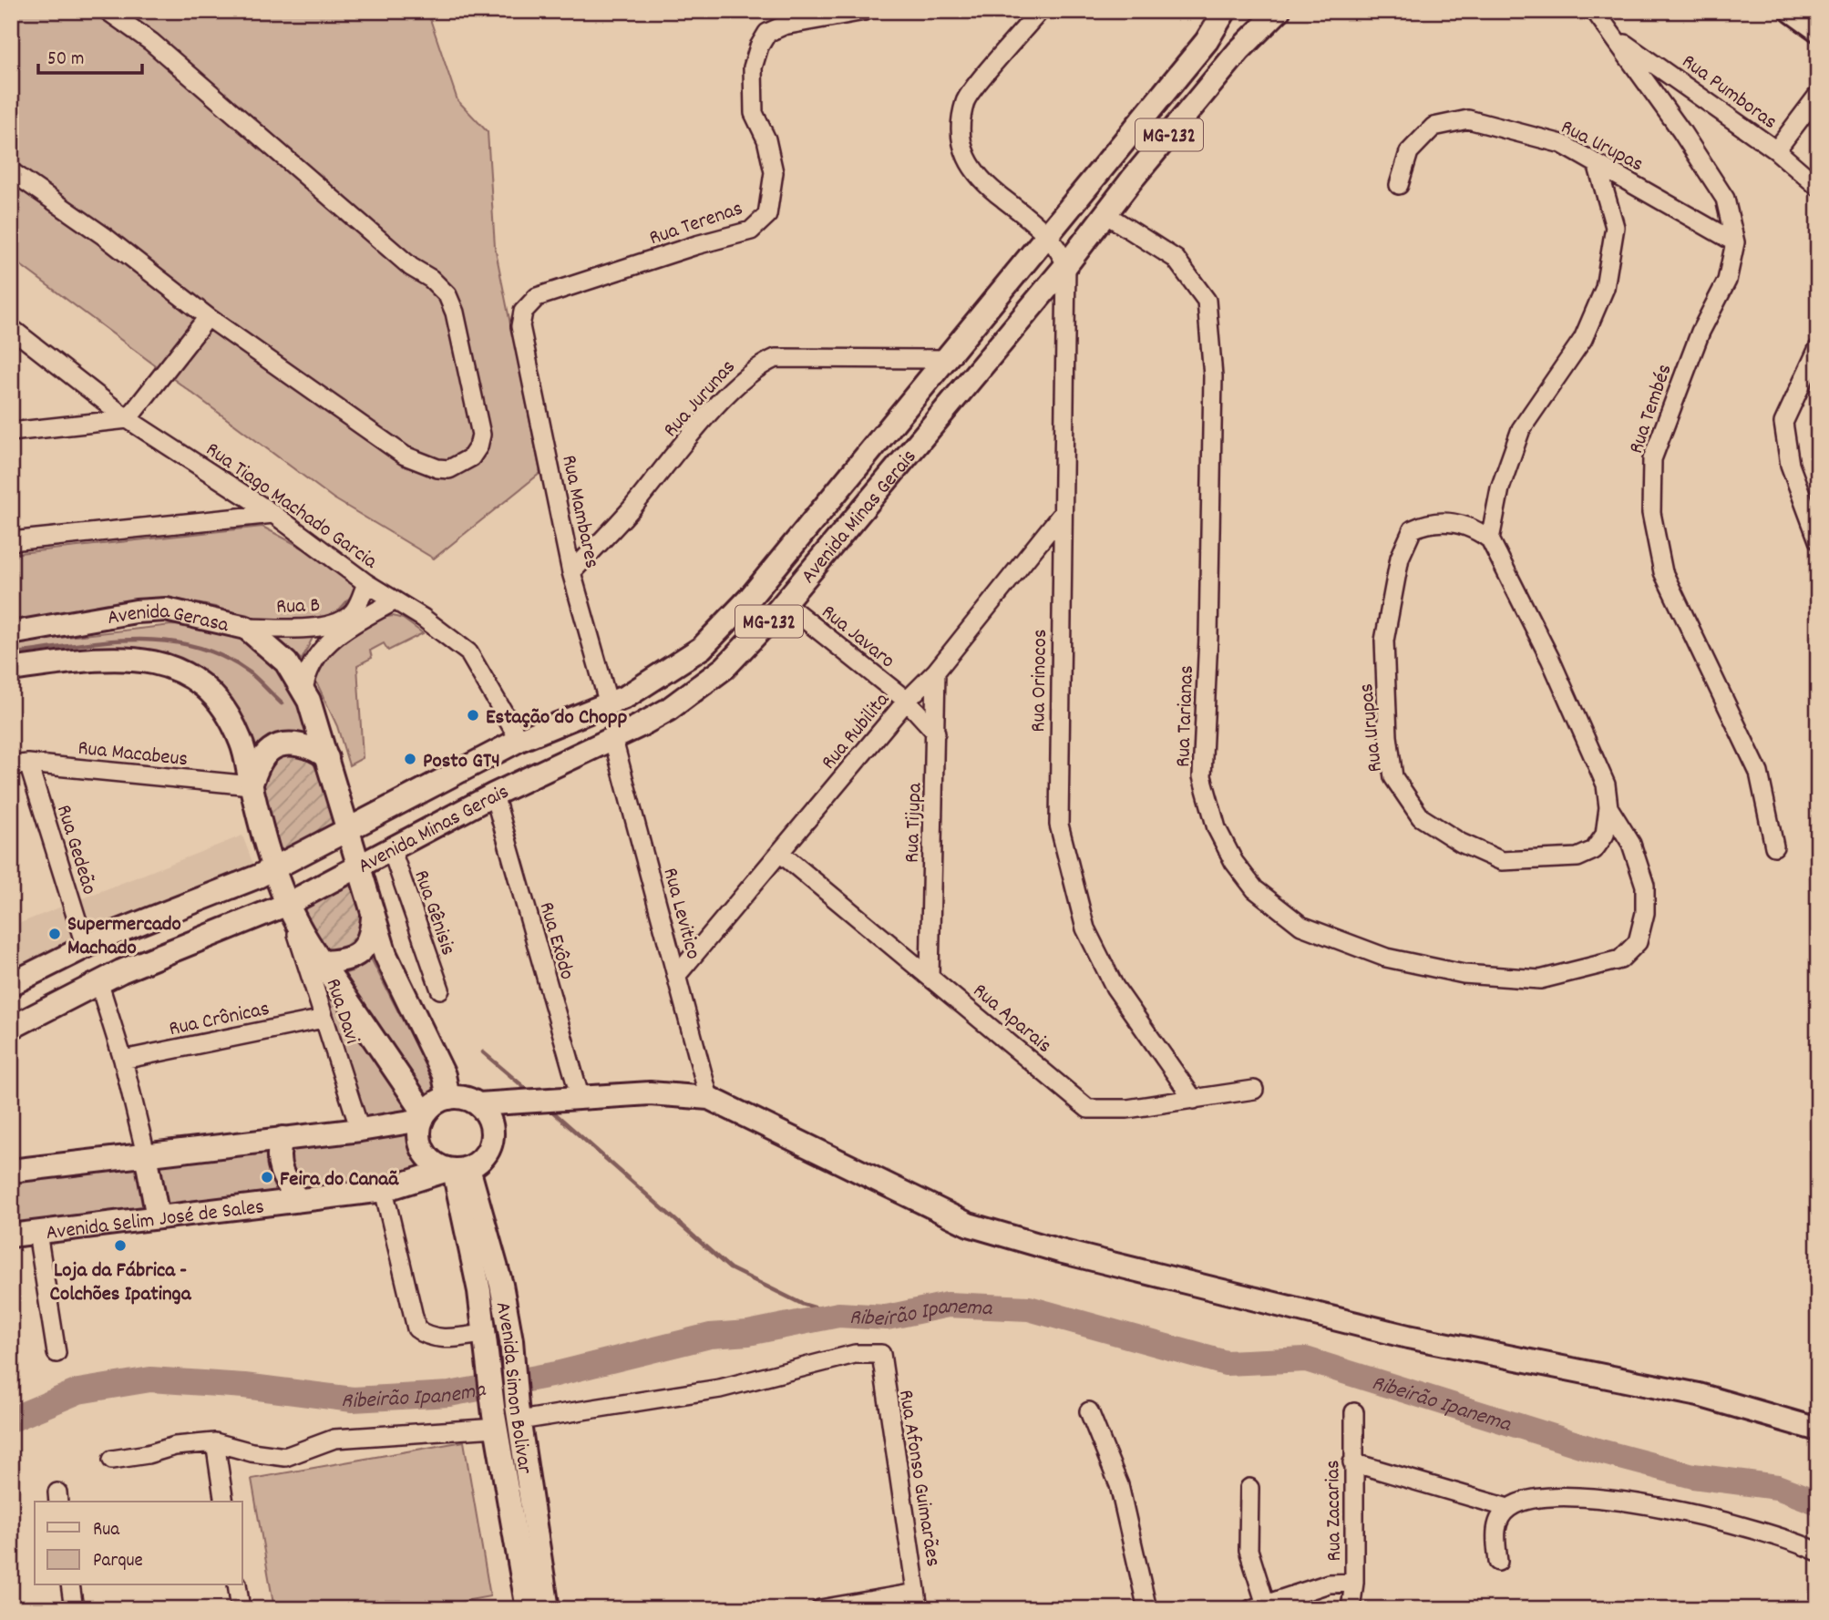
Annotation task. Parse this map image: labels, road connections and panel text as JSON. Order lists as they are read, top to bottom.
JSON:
{
  "streets": {
    "main road": [
      "MG-232",
      "Avenida Minas Gerais",
      "Avenida Gerasa",
      "Avenida Selim José de Sales",
      "Avenida Simon Bolivar"
    ],
    "street": [
      "Rua Pumboras",
      "Rua Urupas",
      "Rua Terenas",
      "Rua Jurunas",
      "Rua Tembés",
      "Rua Tiago Machado Garcia",
      "Rua Mambares",
      "Rua B",
      "Rua Javaro",
      "Rua Orinocos",
      "Rua Tarianas",
      "Rua Rubilita",
      "Rua Macabeus",
      "Rua Tijupa",
      "Rua Gedeão",
      "Rua Gênisis",
      "Rua Levitico",
      "Rua Exôdo",
      "Rua Davi",
      "Rua Crônicas",
      "Rua Aparais",
      "Rua Afonso Guimarães",
      "Rua Zacarias"
    ]
  },
  "crossings": [
    ["Rua Pumboras", "Rua Tembés"],
    ["Rua Urupas", "Rua Tembés"],
    ["Rua Urupas", "Rua Tarianas"],
    ["Rua Terenas", "Rua Mambares"],
    ["Rua Jurunas", "Rua Mambares"],
    ["Rua Jurunas", "Avenida Minas Gerais"],
    ["Rua Tiago Machado Garcia", "Avenida Minas Gerais"],
    ["Rua Tiago Machado Garcia", "Rua B"],
    ["Rua Mambares", "Avenida Minas Gerais"],
    ["Avenida Minas Gerais", "Avenida Gerasa"],
    ["Avenida Minas Gerais", "Rua Javaro"],
    ["Avenida Minas Gerais", "Rua Orinocos"],
    ["Avenida Minas Gerais", "Rua Tarianas"],
    ["Avenida Minas Gerais", "Rua Gedeão"],
    ["Avenida Minas Gerais", "Rua Gênisis"],
    ["Avenida Minas Gerais", "Rua Levitico"],
    ["Avenida Minas Gerais", "Rua Exôdo"],
    ["Avenida Minas Gerais", "Rua Davi"],
    ["Rua B", "Avenida Gerasa"],
    ["Avenida Gerasa", "Rua Macabeus"],
    ["Avenida Gerasa", "Rua Davi"],
    ["Rua Javaro", "Rua Rubilita"],
    ["Rua Javaro", "Rua Tijupa"],
    ["Rua Orinocos", "Rua Rubilita"],
    ["Rua Orinocos", "Rua Aparais"],
    ["Rua Rubilita", "Rua Tijupa"],
    ["Rua Rubilita", "Rua Levitico"],
    ["Rua Rubilita", "Rua Aparais"],
    ["Rua Macabeus", "Rua Gedeão"],
    ["Rua Tijupa", "Rua Aparais"],
    ["Rua Davi", "Rua Crônicas"],
    ["Avenida Selim José de Sales", "Avenida Simon Bolivar"],
    ["Avenida Simon Bolivar", "Rua Afonso Guimarães"]
  ],
  "water": ["Ribeirão Ipanema"],
  "places": [
    "Estação do Chopp",
    "Posto GT4",
    "Supermercado Machado",
    "Feira do Canaã",
    "Loja da Fábrica - Colchões Ipatinga"
  ],
  "legend": ["Rua", "Parque"],
  "scale_bar": "50 m"
}
